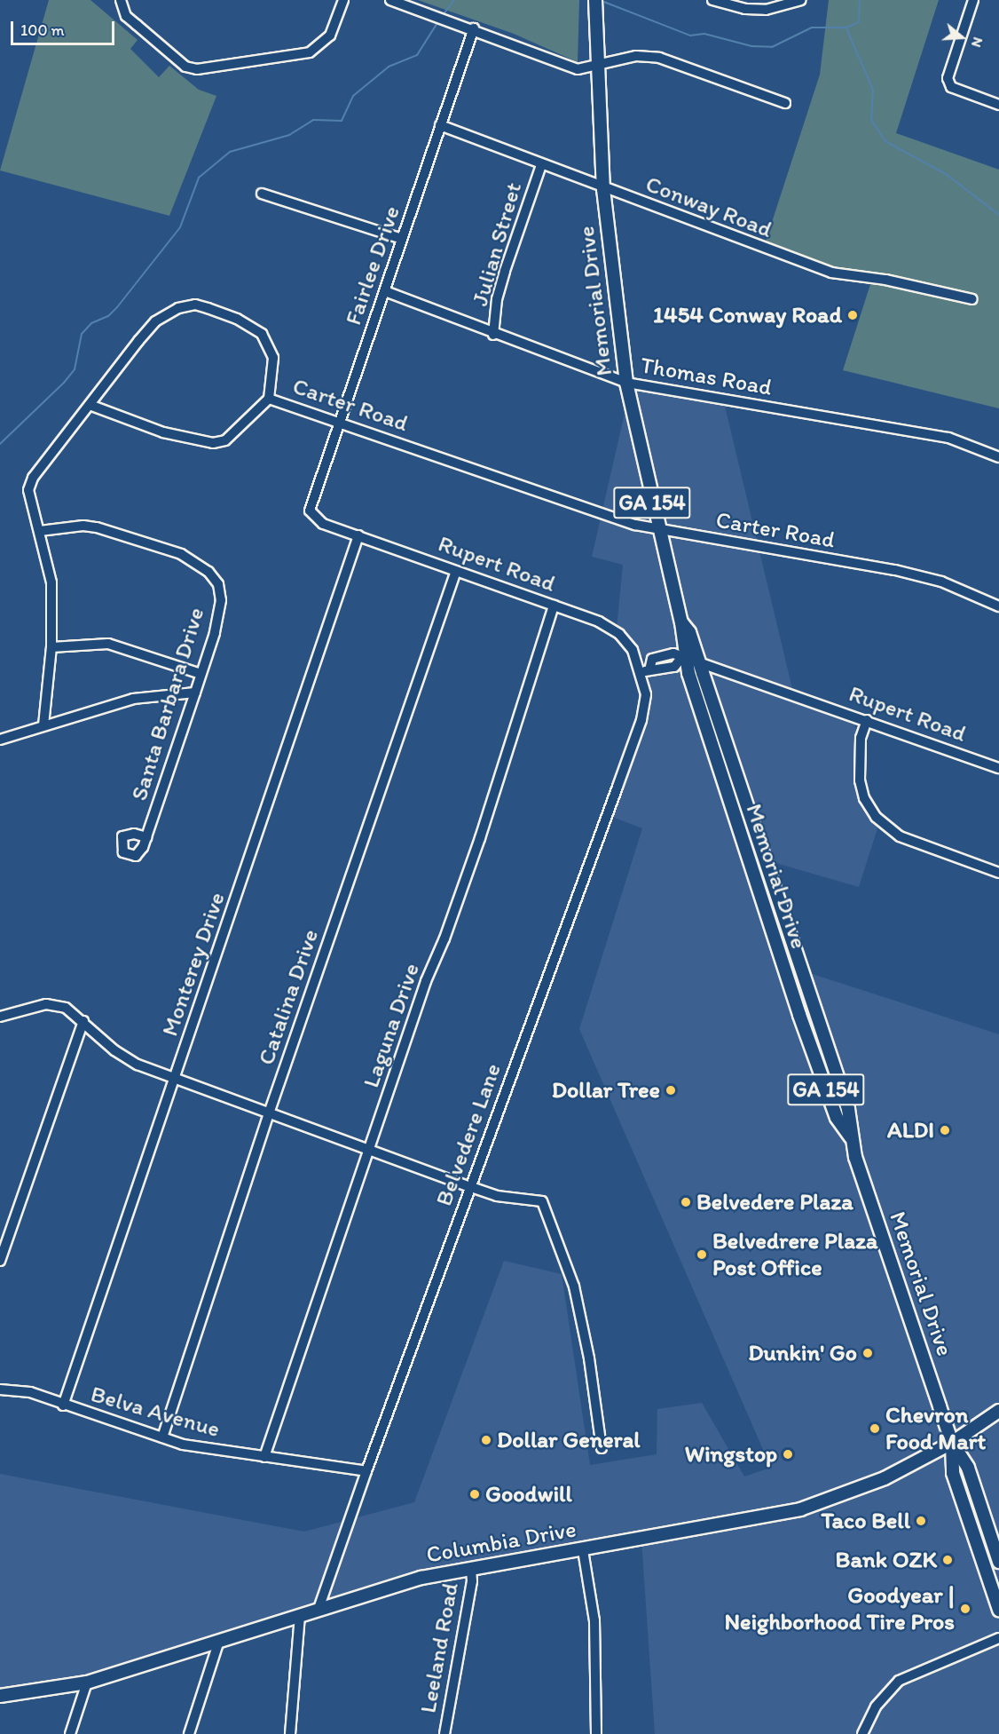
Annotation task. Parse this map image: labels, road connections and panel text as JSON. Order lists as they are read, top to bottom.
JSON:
{
  "streets": {
    "main road": ["Memorial Drive", "GA 154", "Columbia Drive"],
    "street": [
      "Conway Road",
      "Julian Street",
      "Fairlee Drive",
      "Thomas Road",
      "Carter Road",
      "Rupert Road",
      "Santa Barbara Drive",
      "Monterey Drive",
      "Catalina Drive",
      "Laguna Drive",
      "Belvedere Lane",
      "Belva Avenue",
      "Leeland Road"
    ]
  },
  "crossings": [
    ["Conway Road", "Julian Street"],
    ["Conway Road", "Fairlee Drive"],
    ["Conway Road", "Memorial Drive"],
    ["Julian Street", "Thomas Road"],
    ["Fairlee Drive", "Thomas Road"],
    ["Fairlee Drive", "Carter Road"],
    ["Fairlee Drive", "Rupert Road"],
    ["Memorial Drive", "Thomas Road"],
    ["Memorial Drive", "Carter Road"],
    ["Memorial Drive", "Rupert Road"],
    ["Memorial Drive", "Columbia Drive"],
    ["Carter Road", "Santa Barbara Drive"],
    ["Rupert Road", "Monterey Drive"],
    ["Rupert Road", "Catalina Drive"],
    ["Rupert Road", "Laguna Drive"],
    ["Rupert Road", "Belvedere Lane"],
    ["Monterey Drive", "Belva Avenue"],
    ["Catalina Drive", "Belva Avenue"],
    ["Laguna Drive", "Belva Avenue"],
    ["Belvedere Lane", "Belva Avenue"],
    ["Belvedere Lane", "Columbia Drive"],
    ["Columbia Drive", "Leeland Road"]
  ],
  "places": [
    "1454 Conway Road",
    "Dollar Tree",
    "ALDI",
    "Belvedere Plaza",
    "Belvedrere Plaza Post Office",
    "Dunkin' Go",
    "Chevron Food Mart",
    "Dollar General",
    "Wingstop",
    "Goodwill",
    "Taco Bell",
    "Bank OZK",
    "Goodyear | Neighborhood Tire Pros"
  ],
  "scale_bar": "100 m",
  "north": "right"
}
